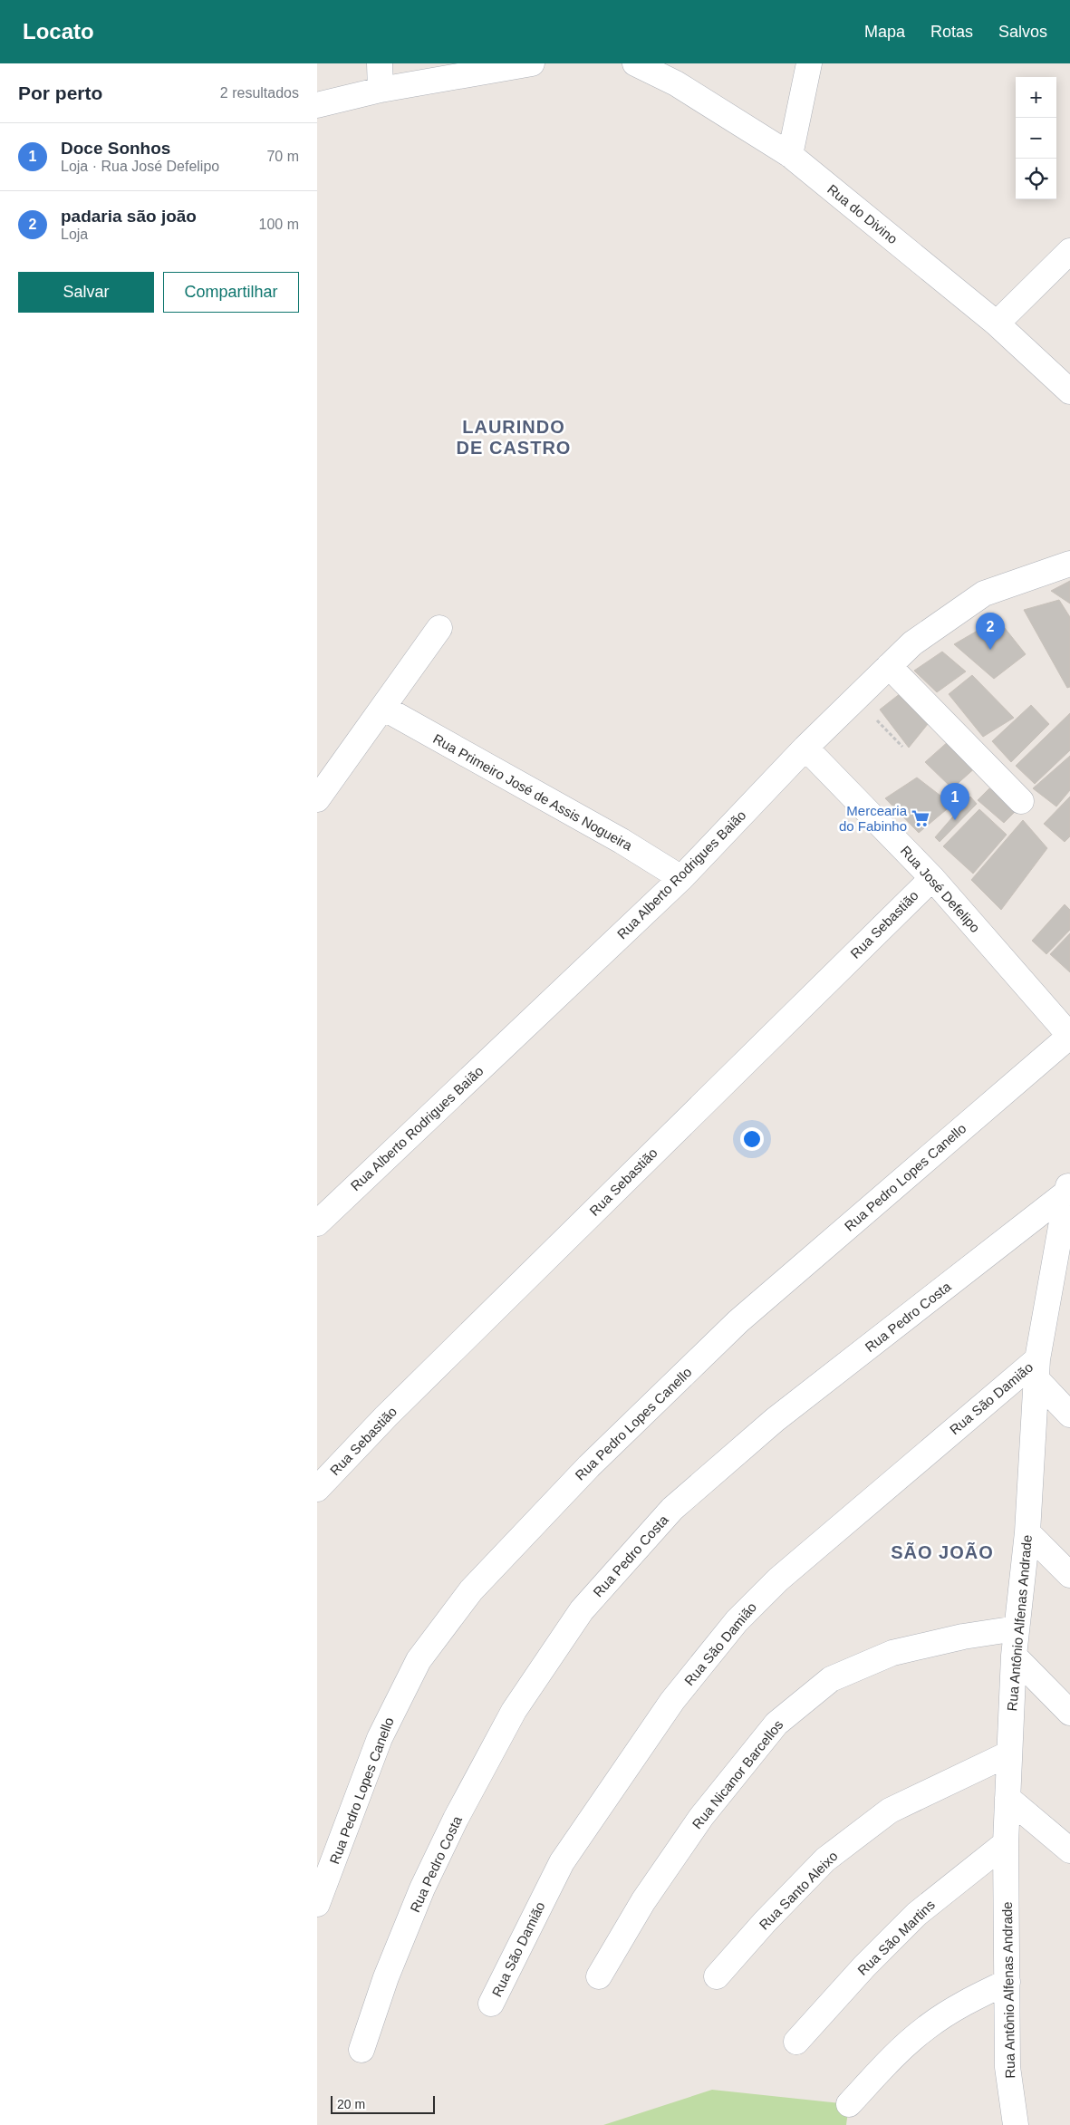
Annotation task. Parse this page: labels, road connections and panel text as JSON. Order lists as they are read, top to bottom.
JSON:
{
  "streets": {
    "street": [
      "Rua do Divino",
      "Rua Primeiro José de Assis Nogueira",
      "Rua Alberto Rodrigues Baião",
      "Rua José Defelipo",
      "Rua Sebastião",
      "Rua Pedro Lopes Canello",
      "Rua Pedro Costa",
      "Rua São Damião",
      "Rua Antônio Alfenas Andrade",
      "Rua Nicanor Barcellos",
      "Rua Santo Aleixo",
      "Rua São Martins"
    ]
  },
  "crossings": [
    ["Rua Primeiro José de Assis Nogueira", "Rua Alberto Rodrigues Baião"],
    ["Rua Alberto Rodrigues Baião", "Rua José Defelipo"],
    ["Rua José Defelipo", "Rua Sebastião"],
    ["Rua José Defelipo", "Rua Pedro Lopes Canello"],
    ["Rua Pedro Costa", "Rua Antônio Alfenas Andrade"],
    ["Rua São Damião", "Rua Antônio Alfenas Andrade"],
    ["Rua Antônio Alfenas Andrade", "Rua Nicanor Barcellos"],
    ["Rua Antônio Alfenas Andrade", "Rua Santo Aleixo"],
    ["Rua Antônio Alfenas Andrade", "Rua São Martins"]
  ],
  "districts": ["LAURINDO DE CASTRO", "SÃO JOÃO"],
  "places": {
    "supermarket": ["Mercearia do Fabinho"]
  },
  "scale_bar": "20 m",
  "page": {
    "header": "Locato",
    "nav": ["Mapa", "Rotas", "Salvos"],
    "heading": ["Por perto", "2 resultados"],
    "map_buttons": ["+", "−"],
    "list": [
      {
        "mark": "1",
        "name": "Doce Sonhos",
        "note": "Loja · Rua José Defelipo",
        "value": "70 m"
      },
      {
        "mark": "2",
        "name": "padaria são joão",
        "note": "Loja",
        "value": "100 m"
      }
    ],
    "buttons": ["Salvar", "Compartilhar"],
    "pins": ["2", "1"],
    "scale": "20 m"
  }
}
